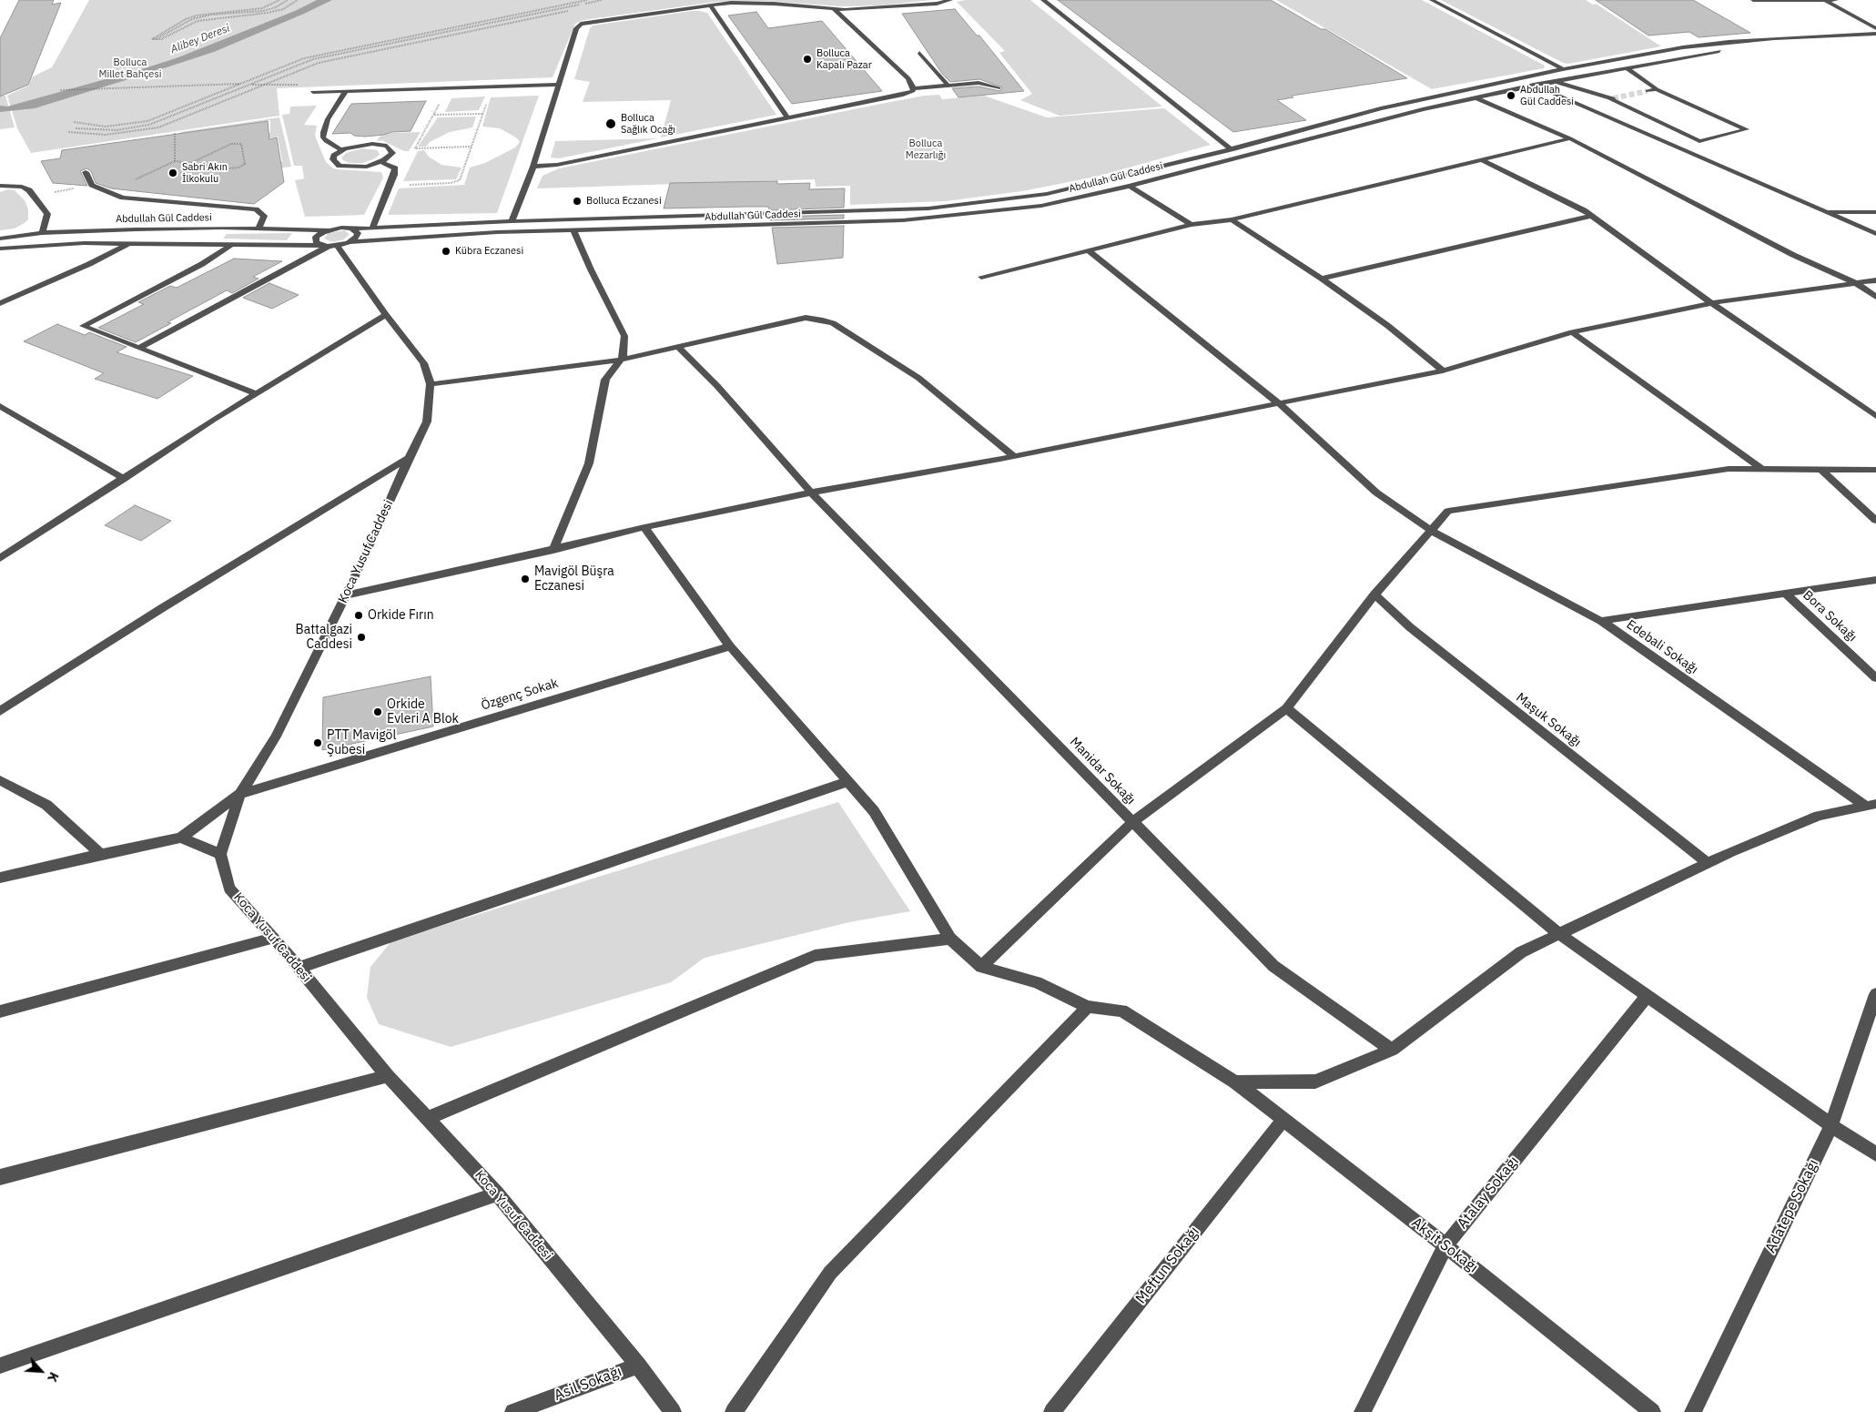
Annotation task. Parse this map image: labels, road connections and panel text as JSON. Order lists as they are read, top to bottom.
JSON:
{
  "streets": {
    "street": [
      "Abdullah Gül Caddesi",
      "Koca Yusuf Caddesi",
      "Bora Sokağı",
      "Edebali Sokağı",
      "Özgenç Sokak",
      "Maşuk Sokağı",
      "Manidar Sokağı",
      "Atalay Sokağı",
      "Adatepe Sokağı",
      "Akşit Sokağı",
      "Meftun Sokağı",
      "Asil Sokağı"
    ]
  },
  "crossings": [
    ["Abdullah Gül Caddesi", "Koca Yusuf Caddesi"],
    ["Koca Yusuf Caddesi", "Özgenç Sokak"],
    ["Koca Yusuf Caddesi", "Asil Sokağı"],
    ["Atalay Sokağı", "Akşit Sokağı"],
    ["Akşit Sokağı", "Meftun Sokağı"]
  ],
  "water": ["Alibey Deresi"],
  "parks": ["Bolluca Millet Bahçesi", "Bolluca Mezarlığı"],
  "places": [
    "Bolluca Kapalı Pazar",
    "Abdullah Gül Caddesi",
    "Bolluca Sağlık Ocağı",
    "Sabri Akın İlkokulu",
    "Bolluca Eczanesi",
    "Kübra Eczanesi",
    "Mavigöl Büşra Eczanesi",
    "Orkide Fırın",
    "Battalgazi Caddesi",
    "Orkide Evleri A Blok",
    "PTT Mavigöl Şubesi"
  ],
  "north": "bottom right"
}
